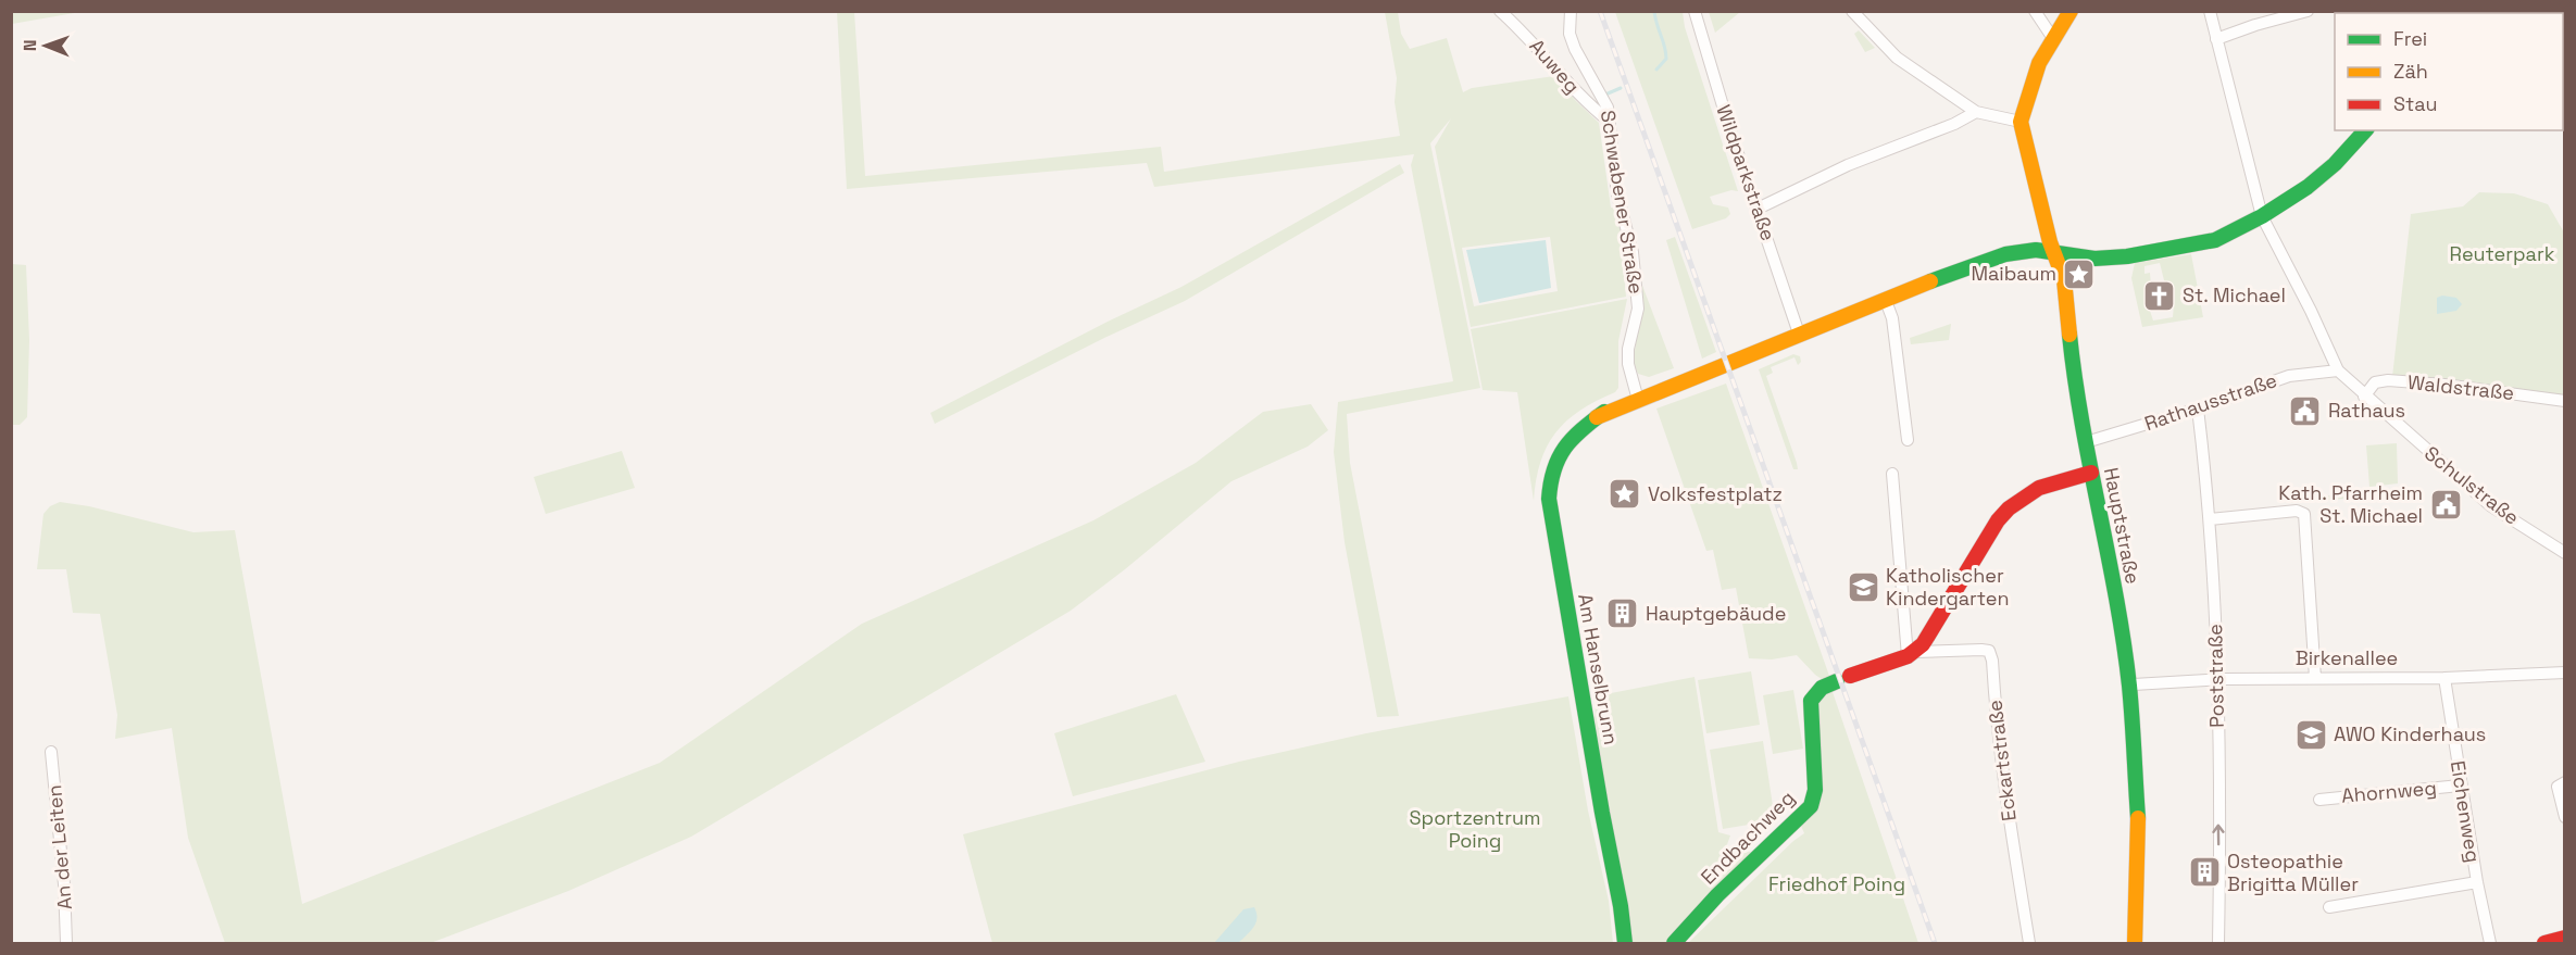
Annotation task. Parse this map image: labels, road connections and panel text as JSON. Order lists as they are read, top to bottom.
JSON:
{
  "streets": {
    "street": [
      "Auweg",
      "Wildparkstraße",
      "Schwabener Straße",
      "Waldstraße",
      "Rathausstraße",
      "Schulstraße",
      "Hauptstraße",
      "Birkenallee",
      "Am Hanselbrunn",
      "Poststraße",
      "Eckartstraße",
      "Ahornweg",
      "Eichenweg",
      "Endbachweg",
      "An der Leiten"
    ]
  },
  "crossings": [
    ["Auweg", "Schwabener Straße"],
    ["Wildparkstraße", "Am Hanselbrunn"],
    ["Schwabener Straße", "Am Hanselbrunn"],
    ["Waldstraße", "Schulstraße"],
    ["Rathausstraße", "Schulstraße"],
    ["Rathausstraße", "Hauptstraße"],
    ["Rathausstraße", "Poststraße"],
    ["Schulstraße", "Am Hanselbrunn"],
    ["Hauptstraße", "Birkenallee"],
    ["Hauptstraße", "Am Hanselbrunn"],
    ["Birkenallee", "Poststraße"],
    ["Birkenallee", "Eichenweg"],
    ["Eckartstraße", "Endbachweg"],
    ["Ahornweg", "Eichenweg"]
  ],
  "one_way": ["Poststraße"],
  "parks": ["Reuterpark", "Sportzentrum Poing", "Friedhof Poing"],
  "places": {
    "place": ["Maibaum", "Volksfestplatz"],
    "church": ["St. Michael"],
    "public building": ["Rathaus", "Kath. Pfarrheim St. Michael"],
    "school or university": ["Katholischer Kindergarten", "AWO Kinderhaus"],
    "building": ["Hauptgebäude", "Osteopathie Brigitta Müller"]
  },
  "legend": ["Frei", "Zäh", "Stau"],
  "north": "left"
}
